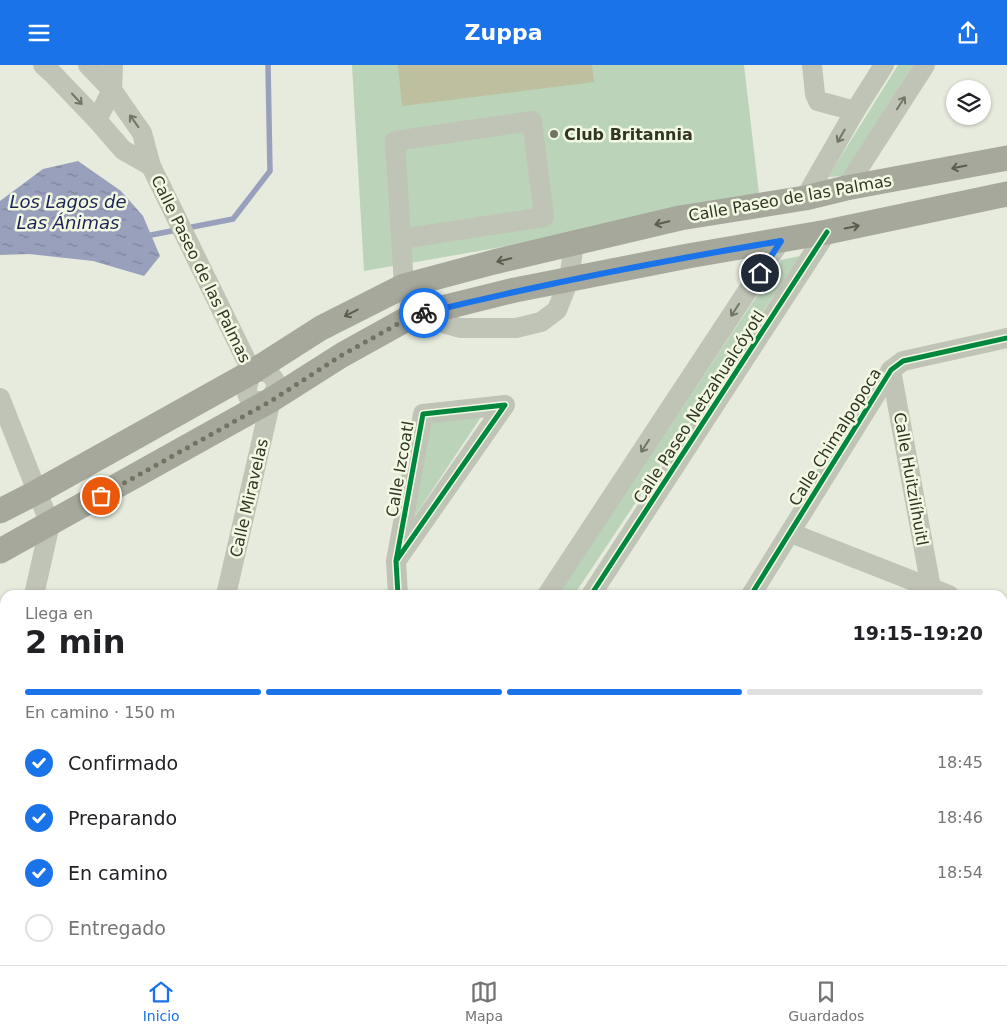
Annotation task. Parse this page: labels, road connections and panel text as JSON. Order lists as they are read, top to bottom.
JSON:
{
  "streets": {
    "main road": ["Calle Paseo de las Palmas"],
    "street": [
      "Calle Paseo Netzahualcóyotl",
      "Calle Chimalpopoca",
      "Calle Izcoatl",
      "Calle Huitzilíhuitl",
      "Calle Miravelas"
    ]
  },
  "crossings": [
    ["Calle Paseo de las Palmas", "Calle Miravelas"],
    ["Calle Chimalpopoca", "Calle Huitzilíhuitl"]
  ],
  "water": ["Los Lagos de Las Ánimas"],
  "places": ["Club Britannia"],
  "page": {
    "header": "Zuppa",
    "heading": ["2 min", "Llega en", "19:15–19:20"],
    "bar": "En camino · 150 m",
    "list": [
      ["Confirmado", "18:45"],
      ["Preparando", "18:46"],
      ["En camino", "18:54"],
      "Entregado"
    ],
    "tabs": ["Inicio", "Mapa", "Guardados"]
  }
}
